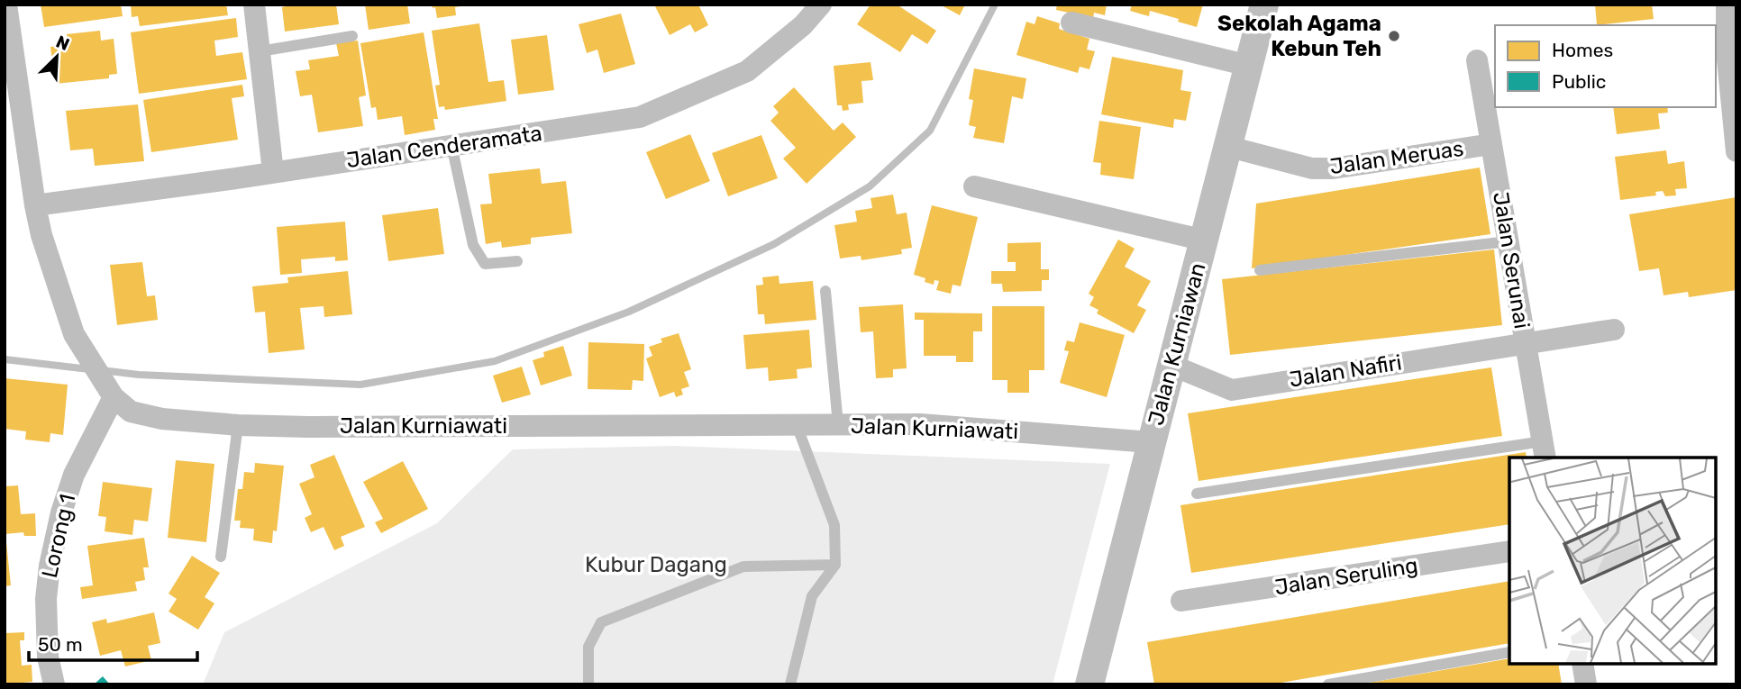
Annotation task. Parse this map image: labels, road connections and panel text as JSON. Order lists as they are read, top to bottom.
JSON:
{
  "streets": {
    "street": [
      "Jalan Cenderamata",
      "Jalan Meruas",
      "Jalan Serunai",
      "Jalan Kurniawan",
      "Jalan Nafiri",
      "Jalan Kurniawati",
      "Lorong 1",
      "Jalan Seruling"
    ]
  },
  "crossings": [
    ["Jalan Cenderamata", "Jalan Kurniawati"],
    ["Jalan Meruas", "Jalan Serunai"],
    ["Jalan Meruas", "Jalan Kurniawan"],
    ["Jalan Serunai", "Jalan Nafiri"],
    ["Jalan Kurniawan", "Jalan Nafiri"],
    ["Jalan Kurniawan", "Jalan Kurniawati"],
    ["Jalan Kurniawati", "Lorong 1"]
  ],
  "parks": ["Kubur Dagang"],
  "places": ["Sekolah Agama Kebun Teh"],
  "legend": ["Homes", "Public"],
  "scale_bar": "50 m",
  "north": "top right"
}
